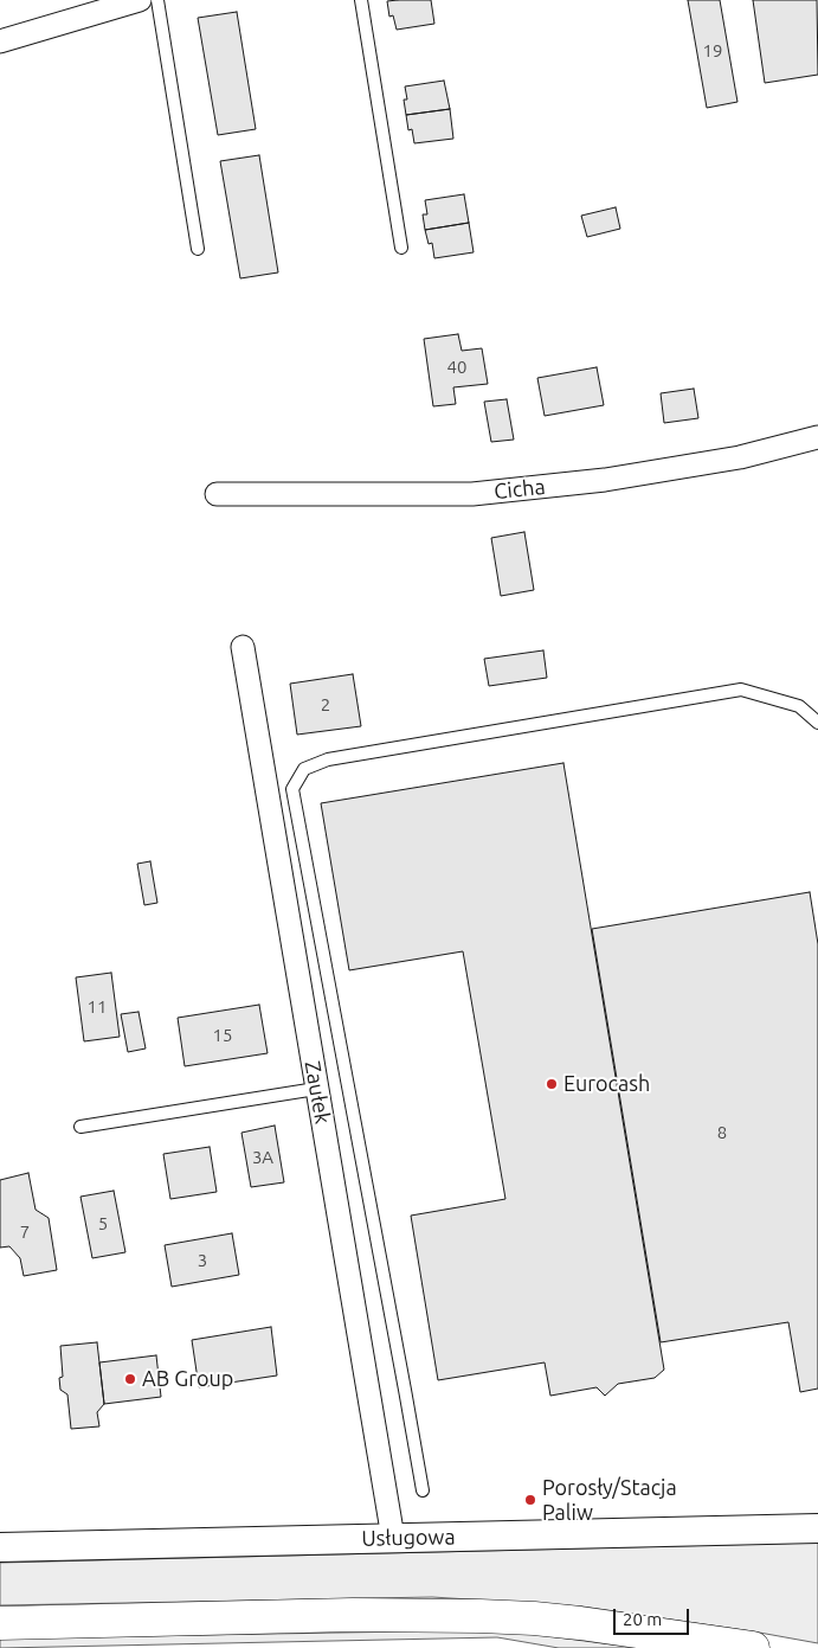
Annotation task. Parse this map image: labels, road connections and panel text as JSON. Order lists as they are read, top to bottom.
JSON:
{
  "streets": {
    "street": ["Cicha", "Zaułek", "Usługowa"]
  },
  "crossings": [
    ["Zaułek", "Usługowa"]
  ],
  "places": ["Eurocash", "AB Group", "Porosły/Stacja Paliw"],
  "house_numbers": [
    "19",
    "40",
    "2",
    "11",
    "15",
    "8",
    "3A",
    "5",
    "7",
    "3"
  ],
  "scale_bar": "20 m"
}
